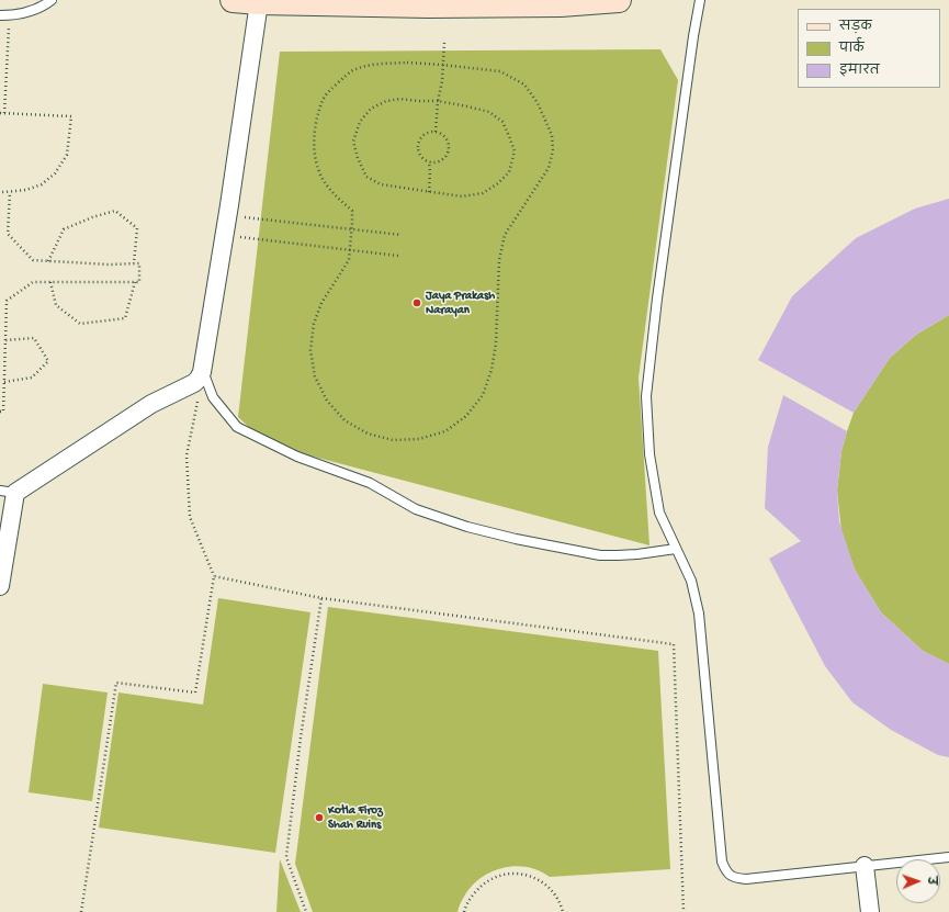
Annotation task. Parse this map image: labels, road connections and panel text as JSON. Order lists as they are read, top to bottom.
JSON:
{
  "places": ["Jaya Prakash Narayan", "Kotla Firoz Shah Ruins"],
  "legend": ["सड़क", "पार्क", "इमारत"],
  "north": "right"
}
